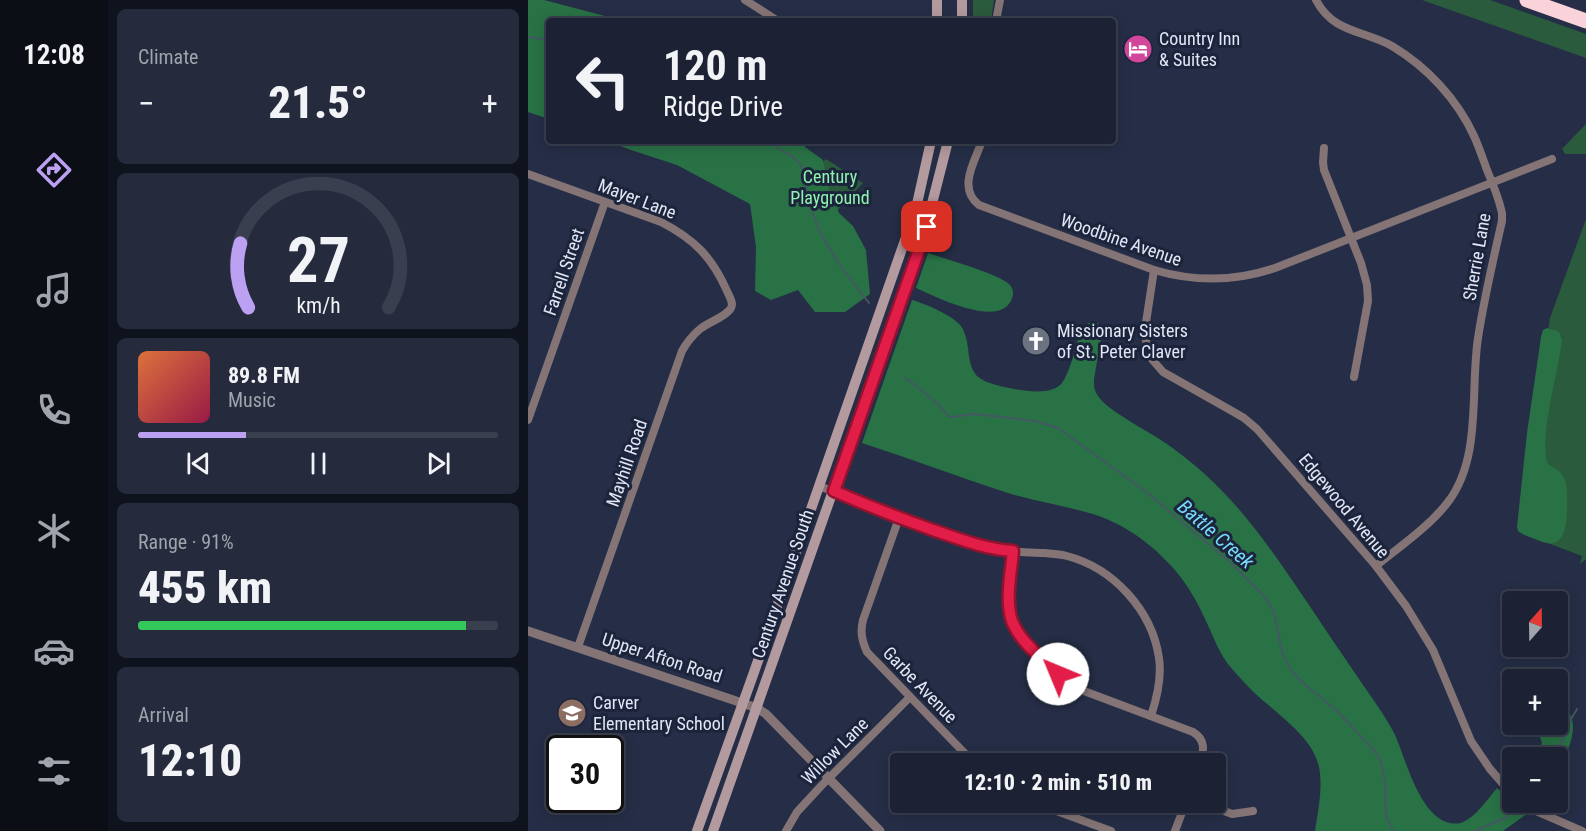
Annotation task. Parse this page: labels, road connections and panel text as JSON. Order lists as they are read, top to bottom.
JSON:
{
  "streets": {
    "main road": ["Century Avenue South"],
    "street": [
      "Mayer Lane",
      "Woodbine Avenue",
      "Sherrie Lane",
      "Farrell Street",
      "Mayhill Road",
      "Edgewood Avenue",
      "Upper Afton Road",
      "Garbe Avenue",
      "Willow Lane"
    ]
  },
  "crossings": [
    ["Mayer Lane", "Farrell Street"],
    ["Mayer Lane", "Mayhill Road"],
    ["Woodbine Avenue", "Sherrie Lane"],
    ["Woodbine Avenue", "Edgewood Avenue"],
    ["Sherrie Lane", "Edgewood Avenue"],
    ["Mayhill Road", "Upper Afton Road"],
    ["Century Avenue South", "Upper Afton Road"],
    ["Upper Afton Road", "Willow Lane"],
    ["Garbe Avenue", "Willow Lane"]
  ],
  "water": ["Battle Creek"],
  "parks": ["Century Playground"],
  "places": {
    "hotel": ["Country Inn & Suites"],
    "church": ["Missionary Sisters of St. Peter Claver"],
    "school or university": ["Carver Elementary School"]
  },
  "north": "top",
  "page": {
    "tabs": "12:08",
    "tile": [
      "Climate",
      ["Range · 91%", "455 km"],
      ["Arrival", "12:10"]
    ],
    "turn": ["120 m", "Ridge Drive"],
    "heat": ["−", "21.5°", "+"],
    "song": ["89.8 FM", "Music"],
    "map_buttons": ["+", "−"],
    "limit": "30",
    "trip": "12:10 · 2 min · 510 m",
    "gauge": ["27", "km/h"]
  }
}
